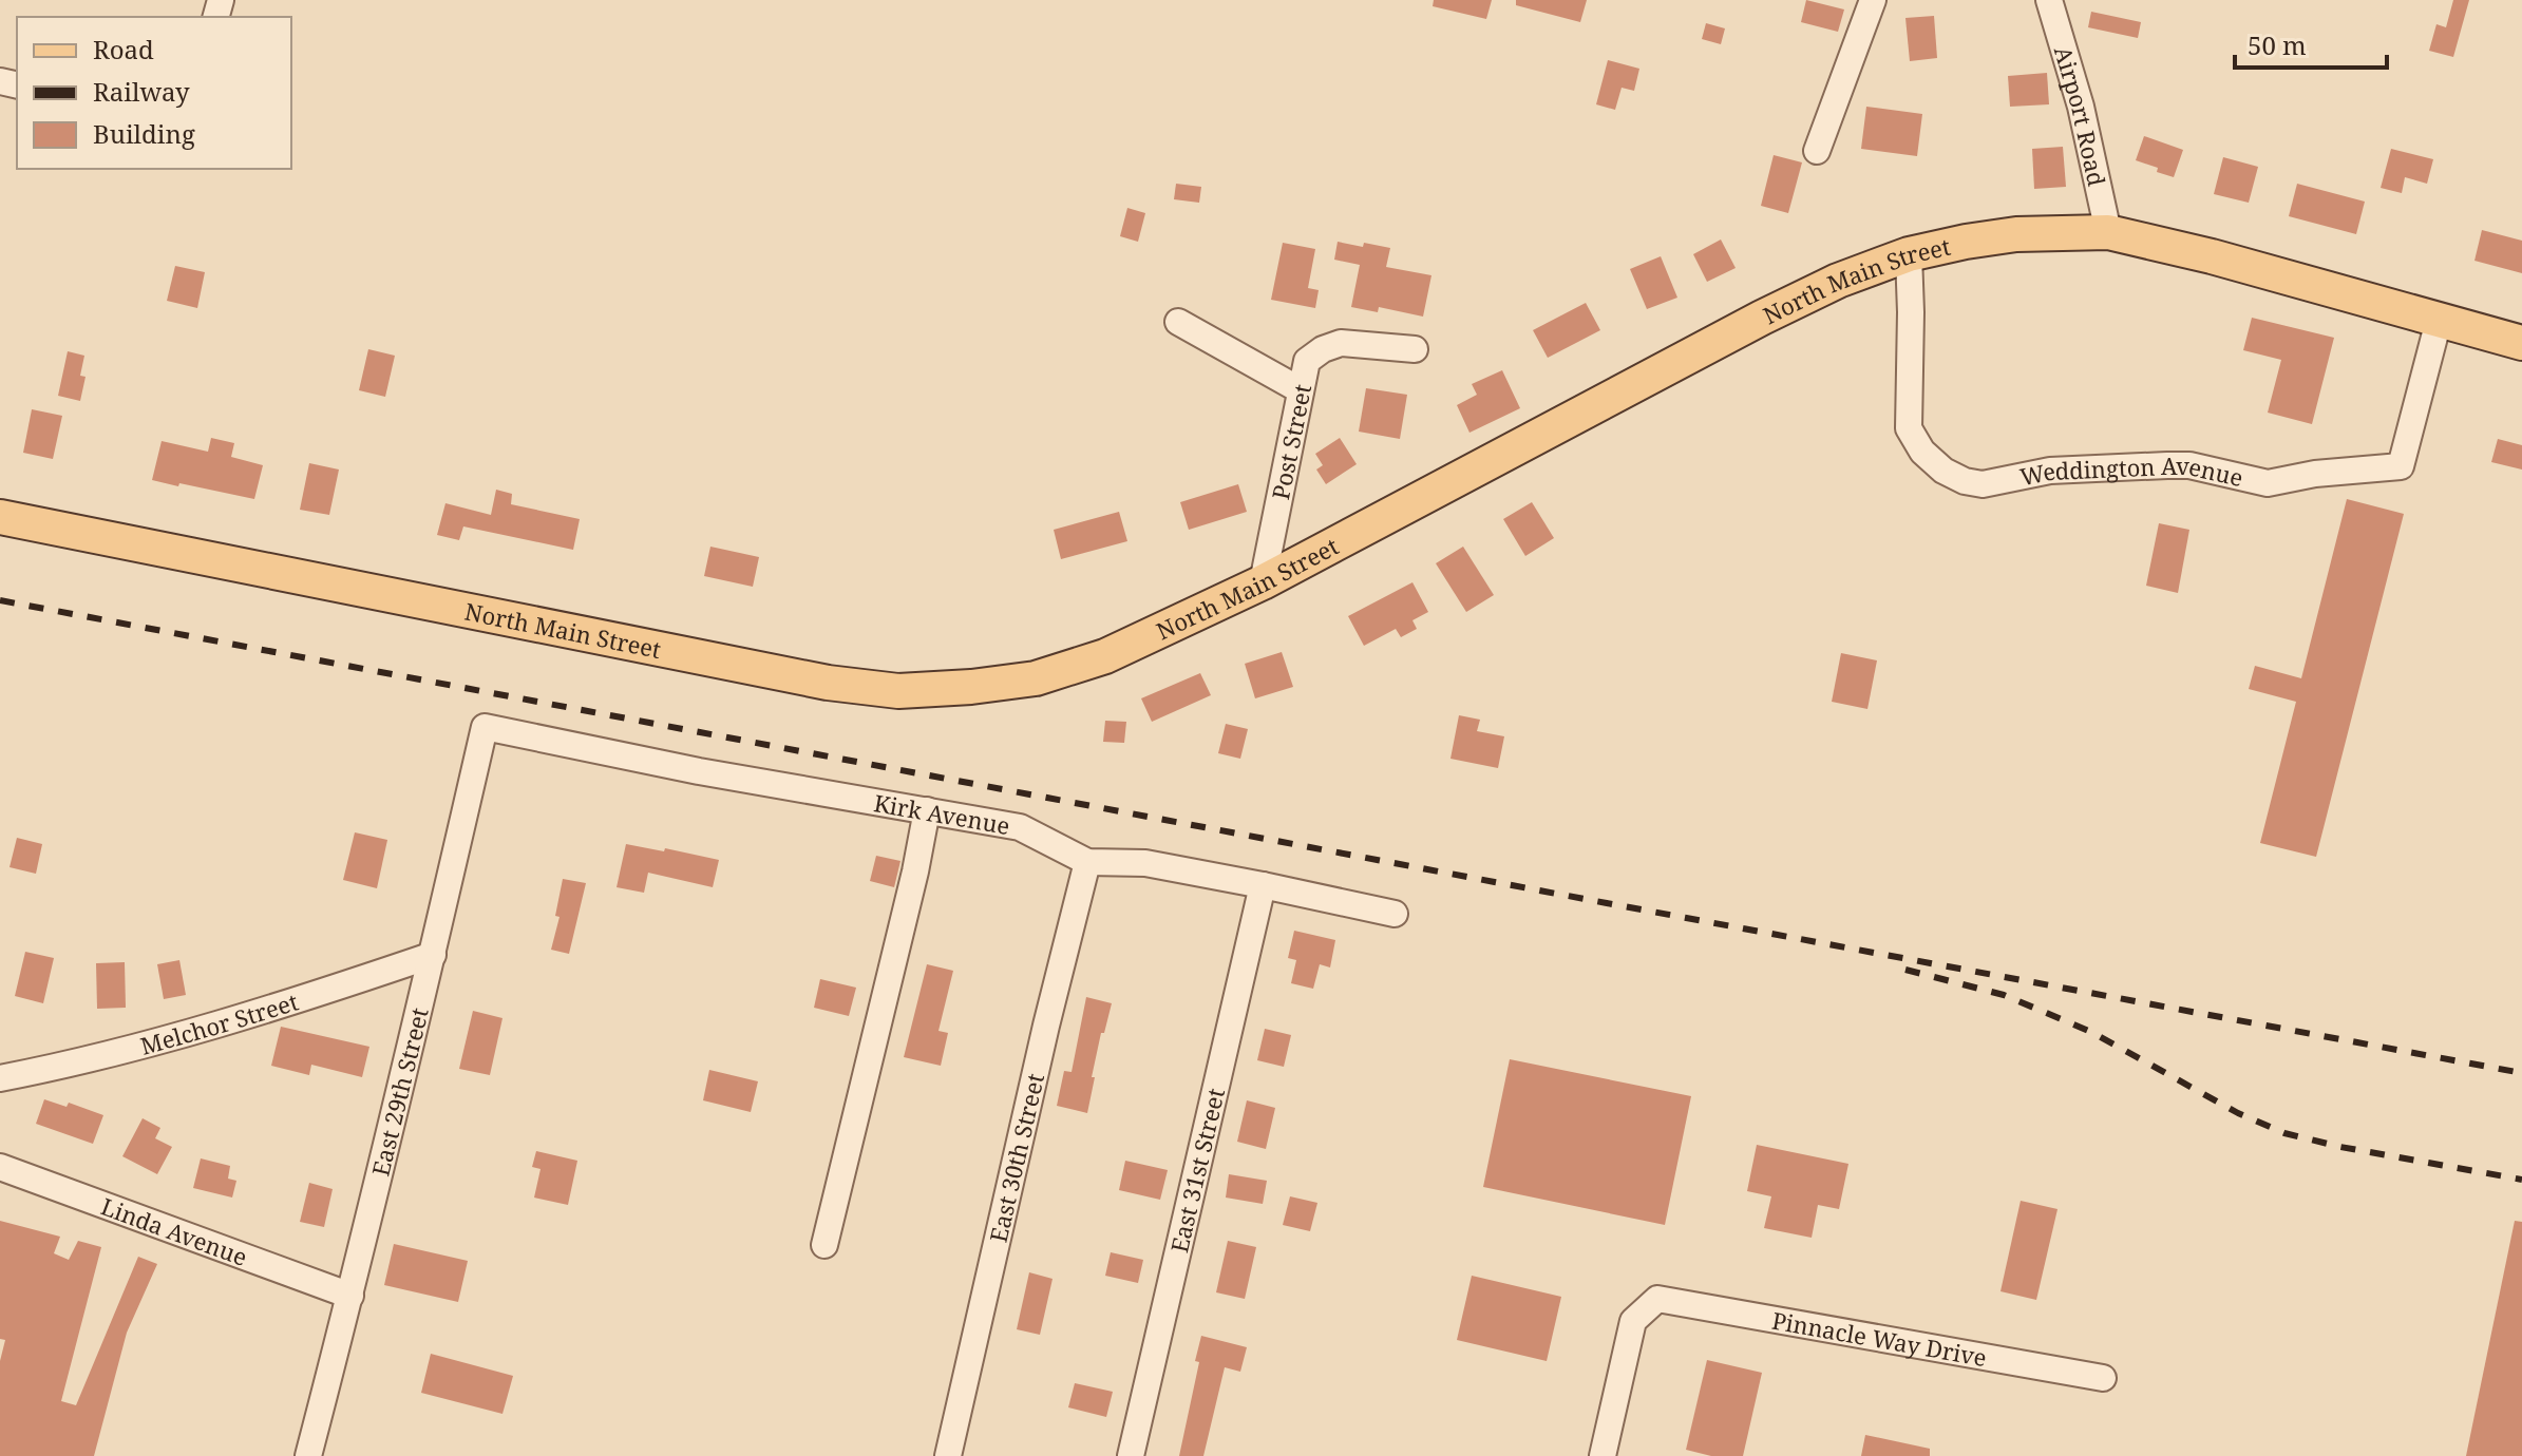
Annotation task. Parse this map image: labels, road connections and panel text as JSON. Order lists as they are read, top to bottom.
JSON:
{
  "streets": {
    "main road": ["North Main Street"],
    "street": [
      "Airport Road",
      "Post Street",
      "Weddington Avenue",
      "Kirk Avenue",
      "Melchor Street",
      "East 29th Street",
      "East 30th Street",
      "East 31st Street",
      "Linda Avenue",
      "Pinnacle Way Drive"
    ]
  },
  "crossings": [
    ["Airport Road", "North Main Street"],
    ["North Main Street", "Post Street"],
    ["North Main Street", "Weddington Avenue"],
    ["Kirk Avenue", "East 29th Street"],
    ["Kirk Avenue", "East 30th Street"],
    ["Kirk Avenue", "East 31st Street"],
    ["Melchor Street", "East 29th Street"],
    ["East 29th Street", "Linda Avenue"]
  ],
  "legend": ["Road", "Railway", "Building"],
  "scale_bar": "50 m"
}
